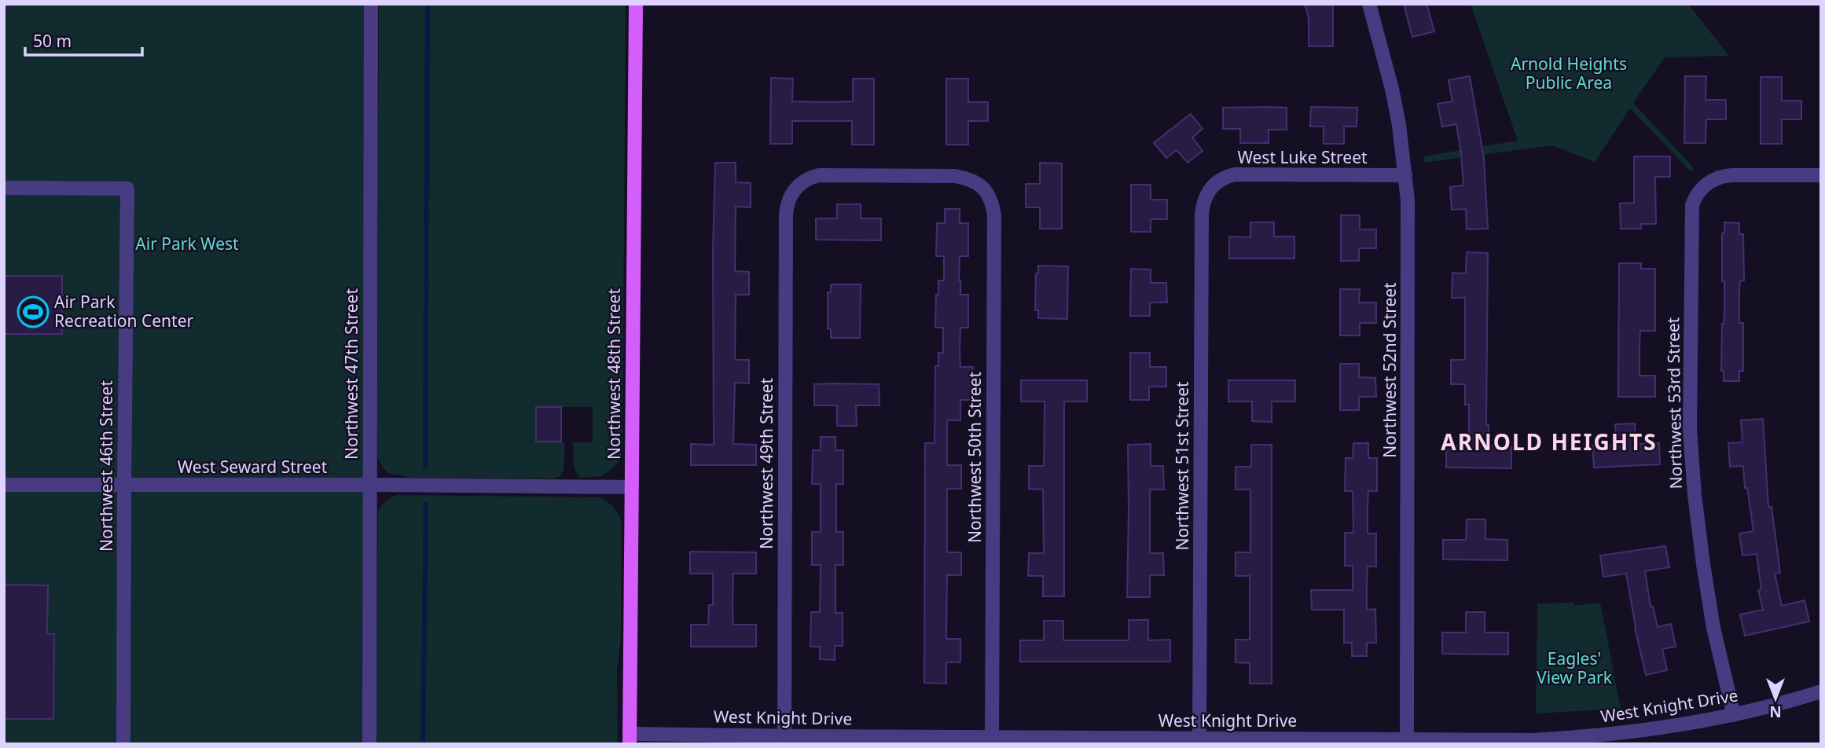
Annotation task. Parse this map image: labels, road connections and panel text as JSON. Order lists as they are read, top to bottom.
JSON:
{
  "streets": {
    "main road": ["Northwest 48th Street"],
    "street": [
      "West Luke Street",
      "Northwest 52nd Street",
      "Northwest 47th Street",
      "Northwest 53rd Street",
      "Northwest 50th Street",
      "Northwest 49th Street",
      "Northwest 46th Street",
      "Northwest 51st Street",
      "West Seward Street",
      "West Knight Drive"
    ]
  },
  "crossings": [
    ["West Luke Street", "Northwest 52nd Street"],
    ["West Luke Street", "Northwest 51st Street"],
    ["Northwest 52nd Street", "West Knight Drive"],
    ["Northwest 47th Street", "West Seward Street"],
    ["Northwest 48th Street", "West Seward Street"],
    ["Northwest 48th Street", "West Knight Drive"],
    ["Northwest 53rd Street", "West Knight Drive"],
    ["Northwest 50th Street", "Northwest 49th Street"],
    ["Northwest 50th Street", "West Knight Drive"],
    ["Northwest 49th Street", "West Knight Drive"],
    ["Northwest 46th Street", "West Seward Street"],
    ["Northwest 51st Street", "West Knight Drive"]
  ],
  "districts": ["ARNOLD HEIGHTS"],
  "parks": ["Arnold Heights Public Area", "Air Park West", "Eagles' View Park"],
  "places": {
    "sports": ["Air Park Recreation Center"]
  },
  "scale_bar": "50 m",
  "north": "bottom"
}
